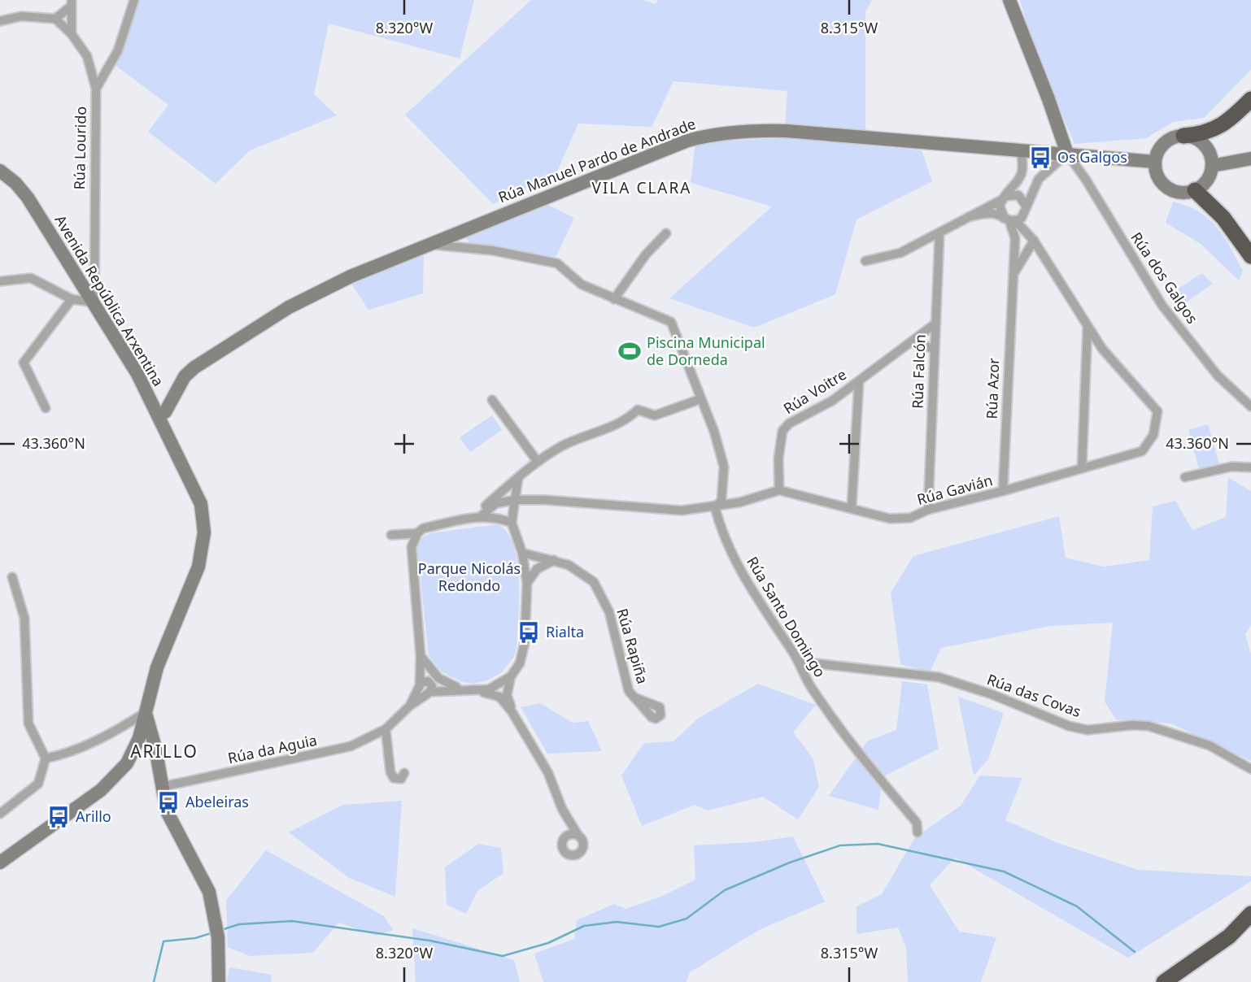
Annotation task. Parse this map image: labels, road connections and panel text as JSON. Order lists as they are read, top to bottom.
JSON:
{
  "streets": {
    "street": [
      "Rúa Lourido",
      "Rúa Manuel Pardo de Andrade",
      "Rúa dos Galgos",
      "Avenida República Arxentina",
      "Rúa Falcón",
      "Rúa Azor",
      "Rúa Voitre",
      "Rúa Gavián",
      "Rúa Santo Domingo",
      "Rúa Rapiña",
      "Rúa das Covas",
      "Rúa da Aguia"
    ]
  },
  "crossings": [
    ["Rúa Lourido", "Avenida República Arxentina"],
    ["Rúa Manuel Pardo de Andrade", "Rúa dos Galgos"],
    ["Rúa Manuel Pardo de Andrade", "Avenida República Arxentina"],
    ["Avenida República Arxentina", "Rúa da Aguia"],
    ["Rúa Falcón", "Rúa Voitre"],
    ["Rúa Falcón", "Rúa Gavián"],
    ["Rúa Azor", "Rúa Gavián"],
    ["Rúa Voitre", "Rúa Gavián"],
    ["Rúa Gavián", "Rúa Santo Domingo"],
    ["Rúa Santo Domingo", "Rúa das Covas"],
    ["Rúa Rapiña", "Rúa da Aguia"]
  ],
  "districts": ["VILA CLARA", "ARILLO"],
  "parks": ["Parque Nicolás Redondo"],
  "places": {
    "bus stop": [
      "Os Galgos",
      "Rialta",
      "Abeleiras",
      "Arillo"
    ],
    "sports": ["Piscina Municipal de Dorneda"]
  },
  "coordinates": ["8.320°W", "8.315°W", "43.360°N"]
}
